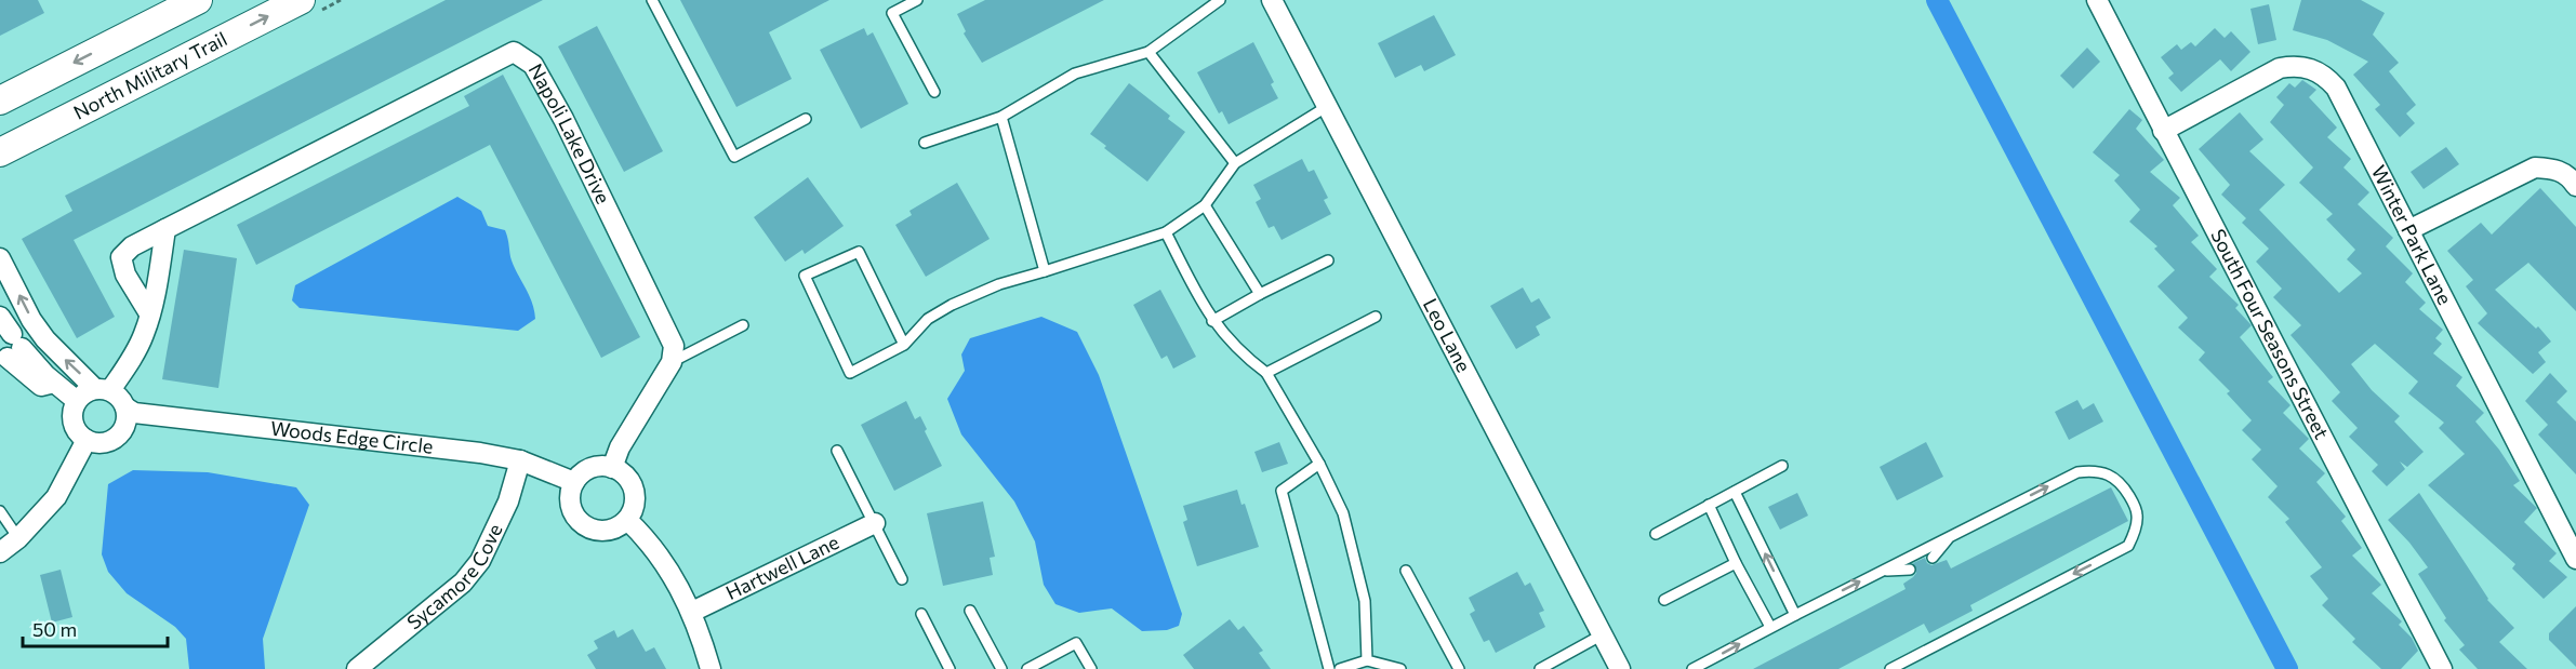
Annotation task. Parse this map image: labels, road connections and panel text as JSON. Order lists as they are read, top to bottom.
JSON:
{
  "streets": {
    "main road": ["North Military Trail"],
    "street": [
      "Napoli Lake Drive",
      "Winter Park Lane",
      "Leo Lane",
      "South Four Seasons Street",
      "Woods Edge Circle",
      "Hartwell Lane",
      "Sycamore Cove"
    ]
  },
  "crossings": [
    ["Winter Park Lane", "South Four Seasons Street"],
    ["Woods Edge Circle", "Sycamore Cove"]
  ],
  "scale_bar": "50 m"
}
